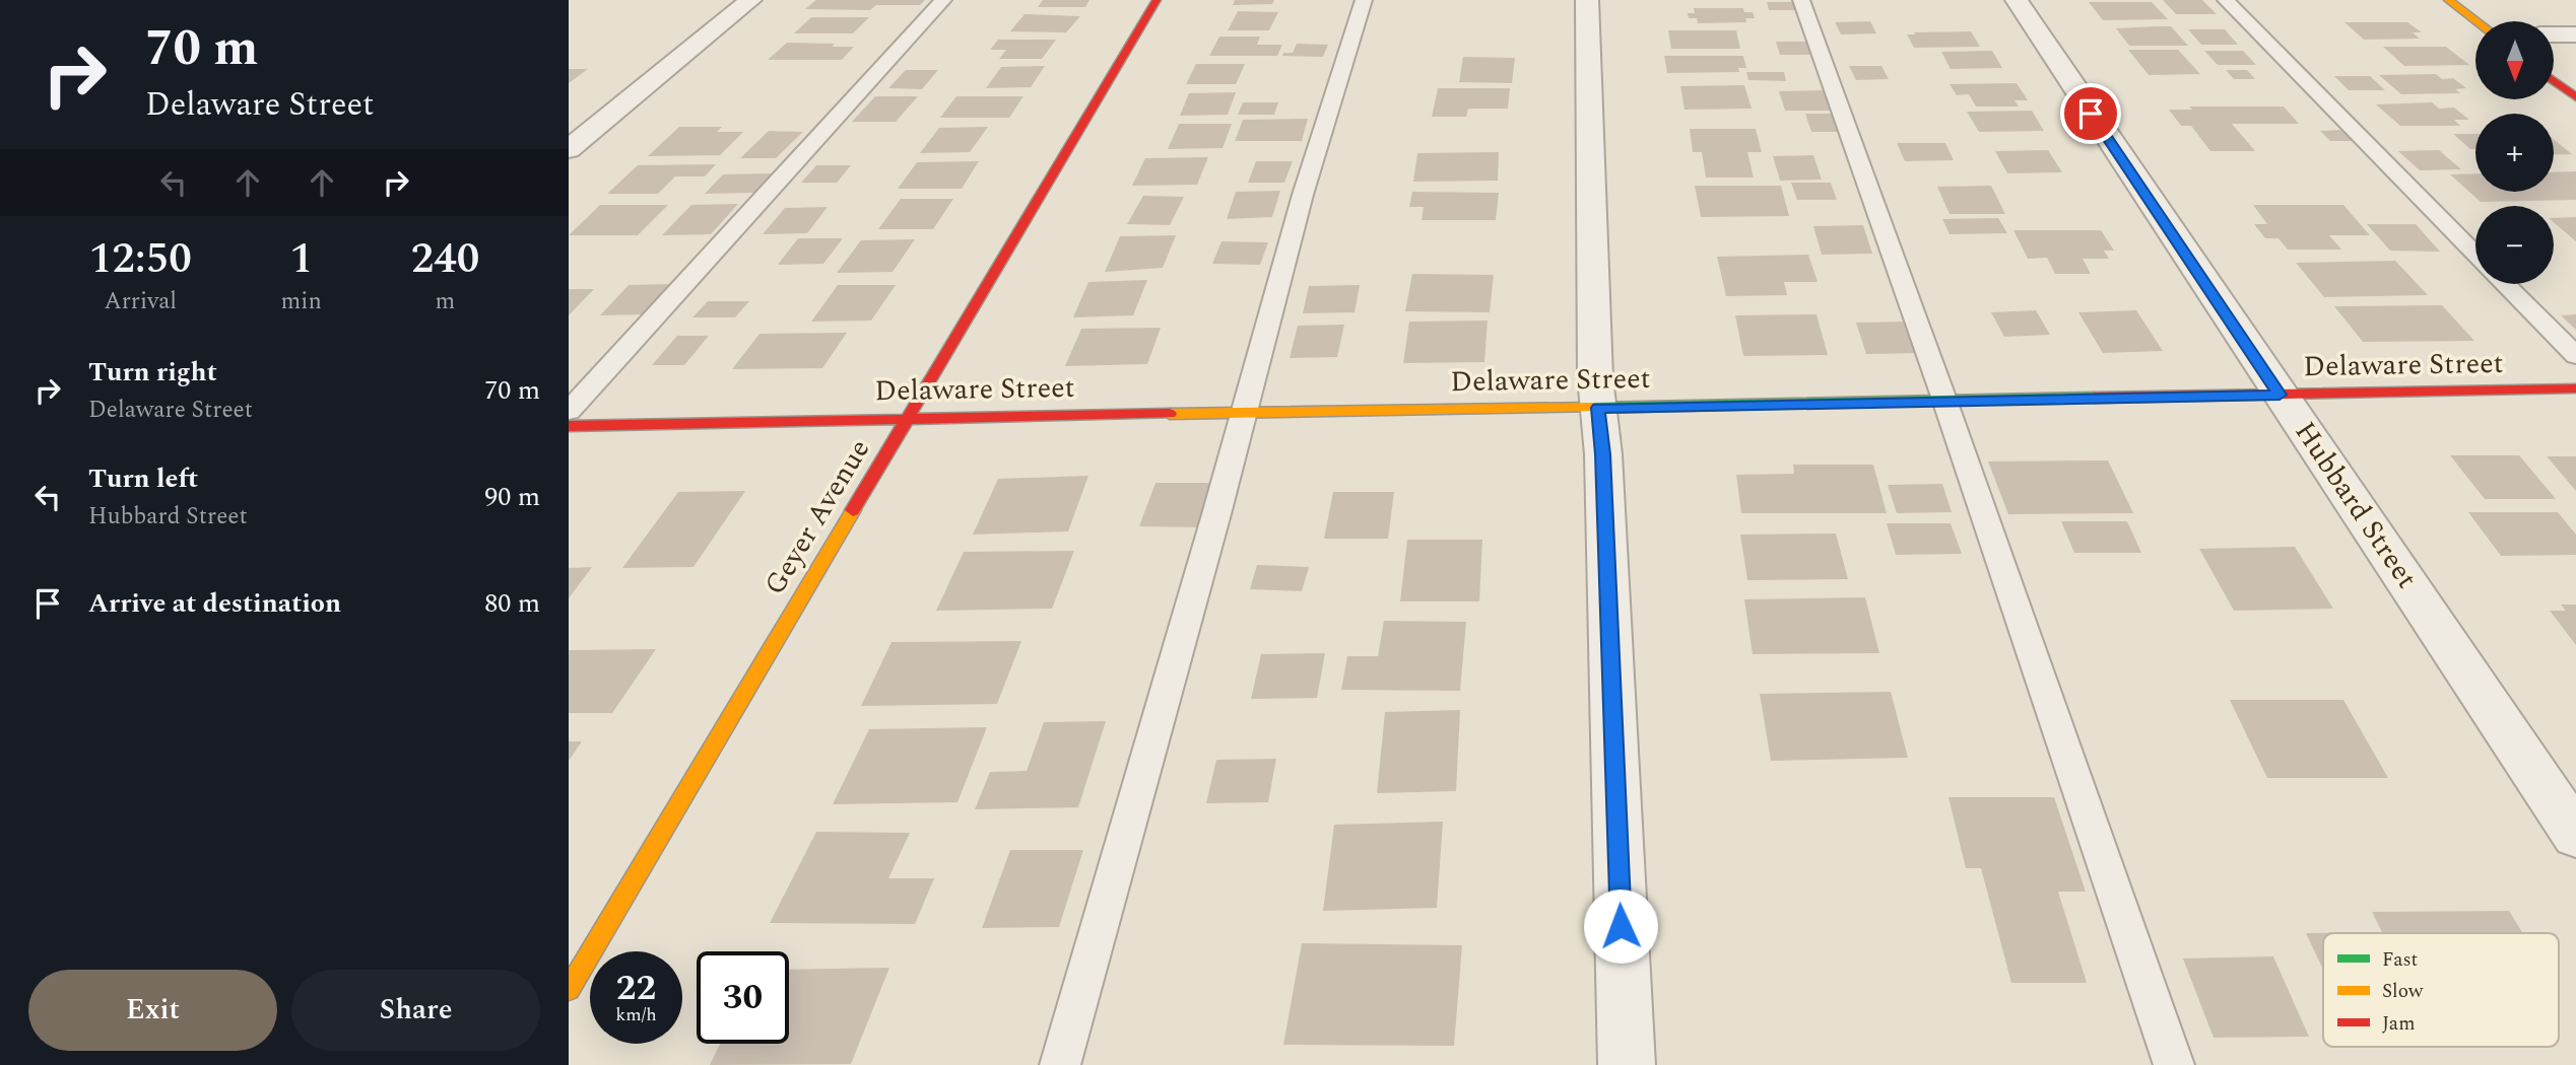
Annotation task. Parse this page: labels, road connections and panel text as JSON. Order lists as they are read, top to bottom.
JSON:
{
  "streets": {
    "street": ["Delaware Street", "Hubbard Street", "Geyer Avenue"]
  },
  "crossings": [
    ["Delaware Street", "Hubbard Street"],
    ["Delaware Street", "Geyer Avenue"]
  ],
  "legend": ["Fast", "Slow", "Jam"],
  "north": "bottom",
  "page": {
    "turn": ["70 m", "Delaware Street"],
    "map_buttons": ["+", "−"],
    "eta": [
      "12:50",
      "Arrival",
      "1",
      "min",
      "240",
      "m"
    ],
    "list": [
      {
        "name": "Turn right",
        "note": "Delaware Street",
        "value": "70 m"
      },
      {
        "name": "Turn left",
        "note": "Hubbard Street",
        "value": "90 m"
      },
      {
        "name": "Arrive at destination",
        "value": "80 m"
      }
    ],
    "speed": "22 km/h",
    "limit": "30",
    "buttons": ["Exit", "Share"]
  }
}
